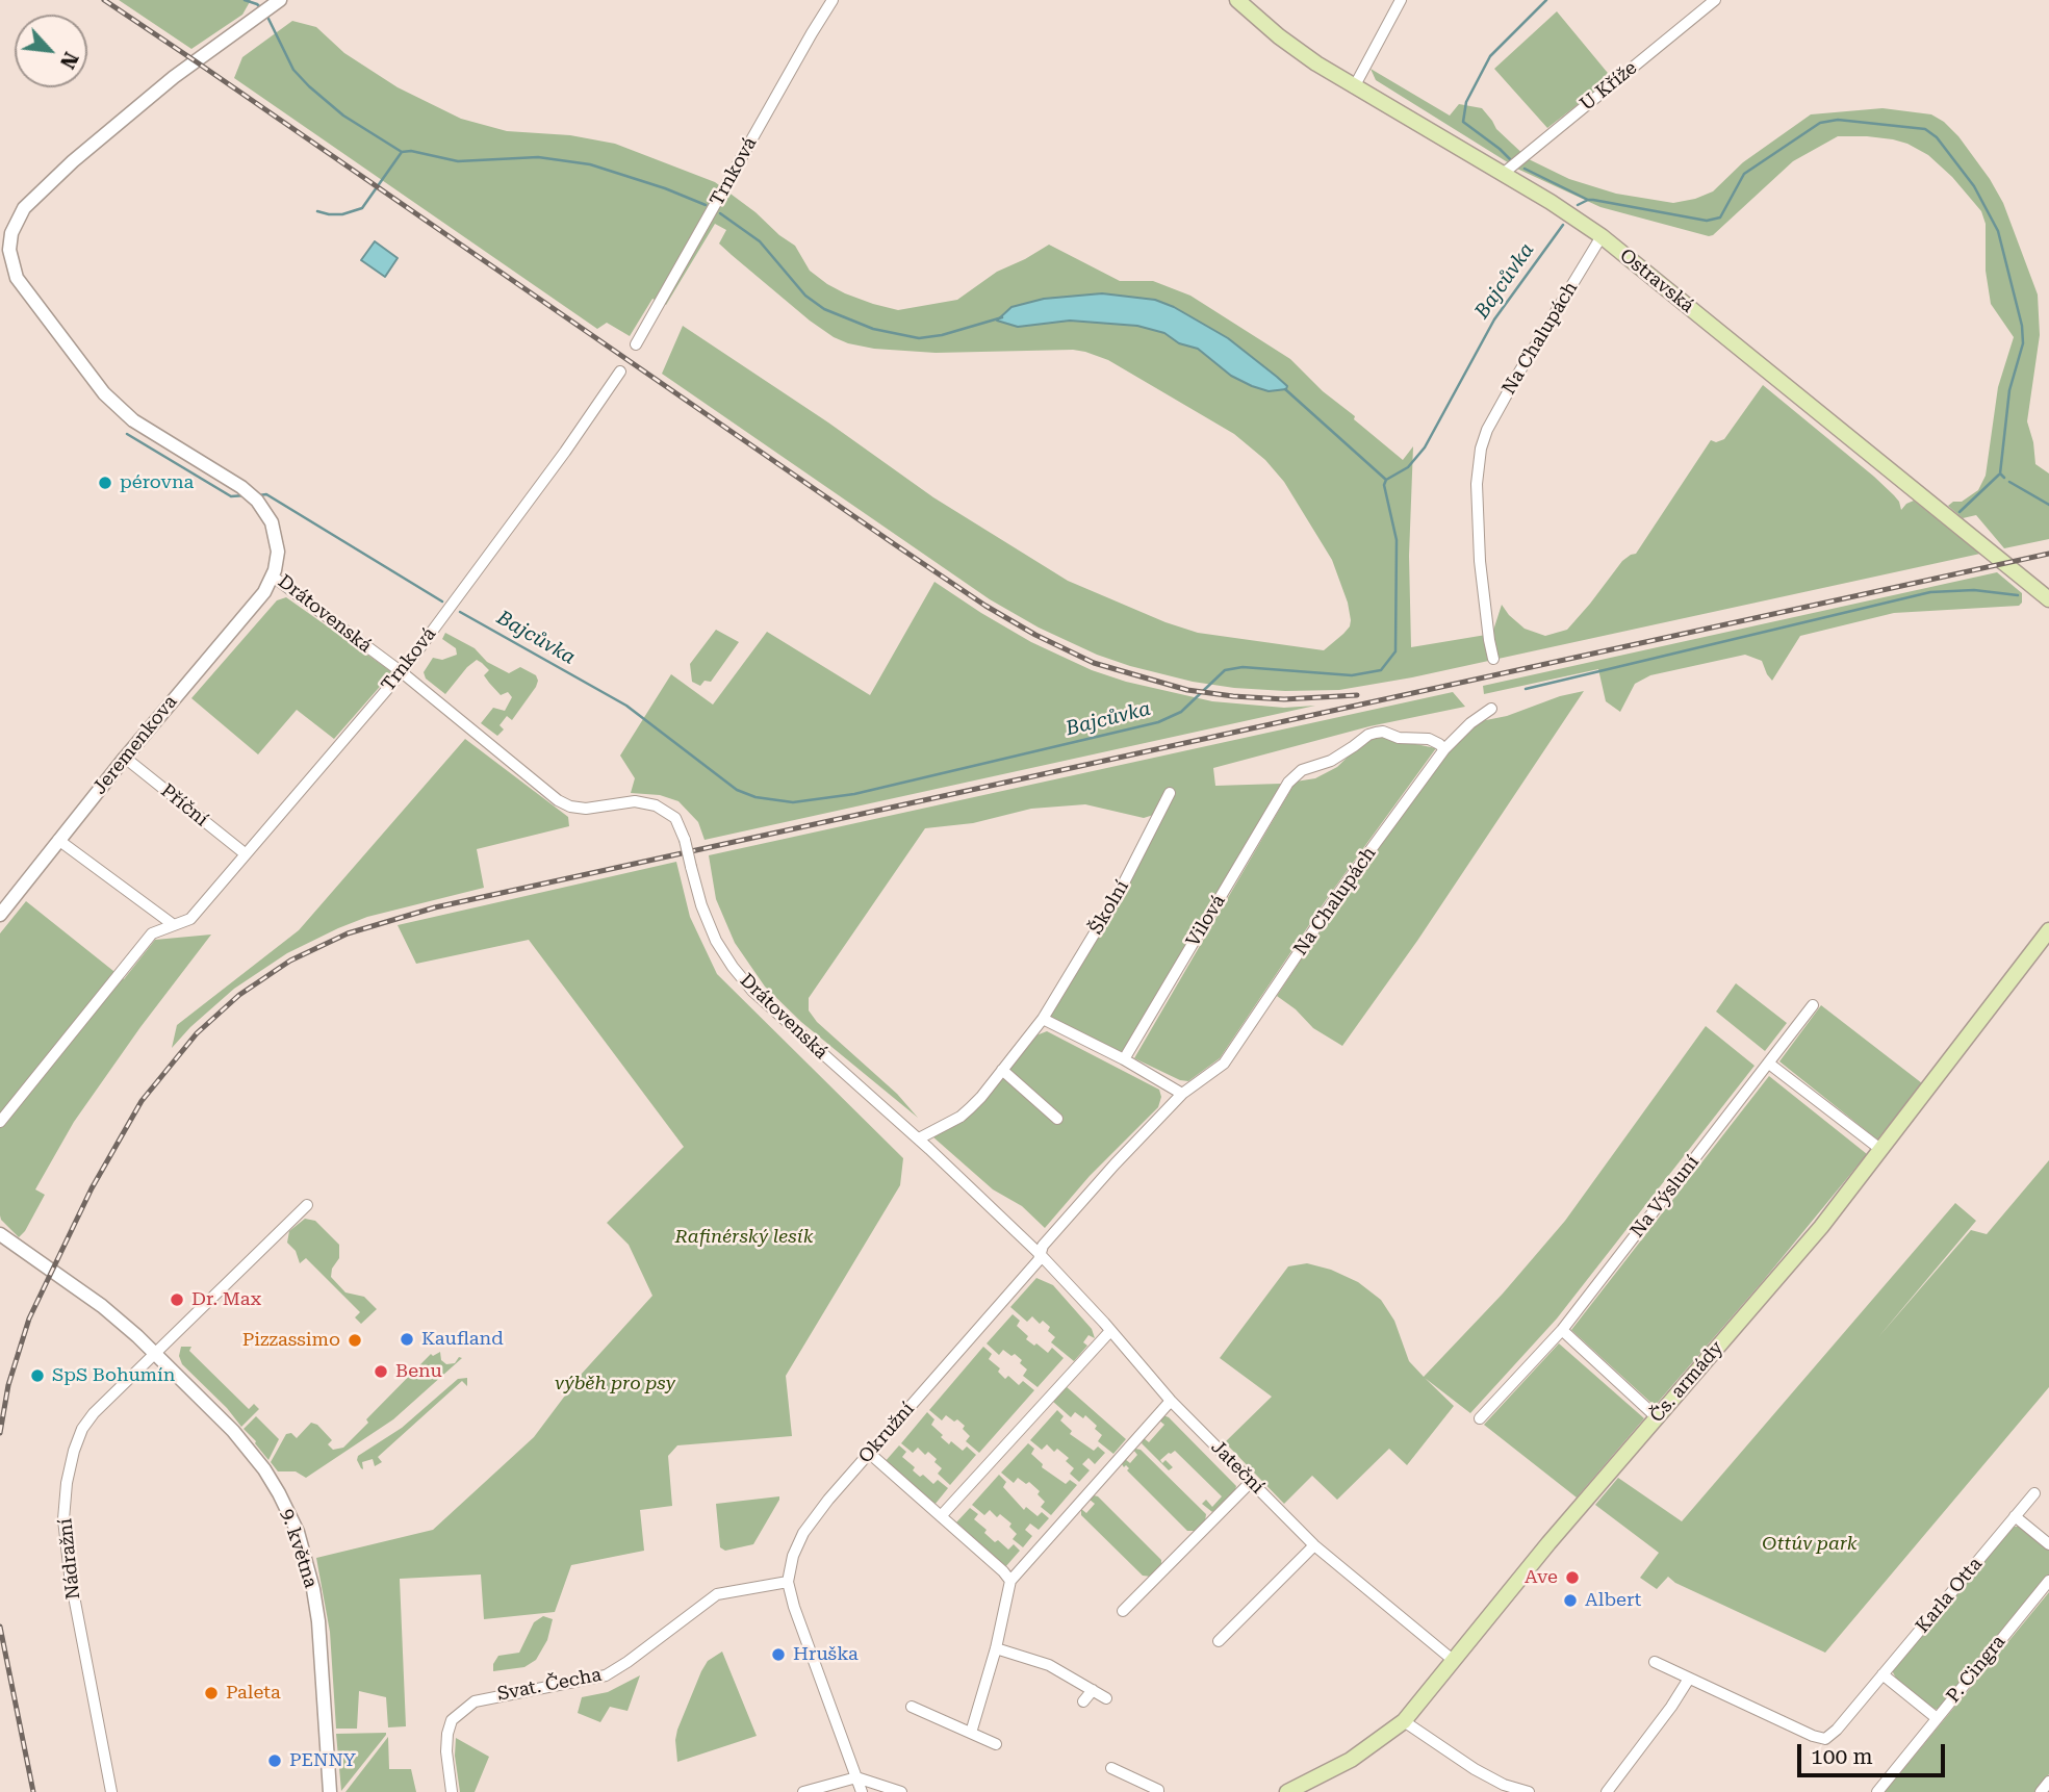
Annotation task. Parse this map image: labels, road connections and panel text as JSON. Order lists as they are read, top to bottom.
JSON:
{
  "streets": {
    "main road": ["Ostravská", "Čs. armády"],
    "street": [
      "U Kříže",
      "Trnková",
      "Na Chalupách",
      "Drátovenská",
      "Jeremenkova",
      "Příční",
      "Školní",
      "Vilová",
      "Na Výsluní",
      "Okružní",
      "Jateční",
      "9. května",
      "Nádražní",
      "Karla Otta",
      "P. Cingra",
      "Svat. Čecha"
    ]
  },
  "crossings": [
    ["U Kříže", "Ostravská"],
    ["Trnková", "Drátovenská"],
    ["Trnková", "Příční"],
    ["Ostravská", "Na Chalupách"],
    ["Na Chalupách", "Vilová"],
    ["Na Chalupách", "Okružní"],
    ["Na Chalupách", "Jateční"],
    ["Drátovenská", "Jeremenkova"],
    ["Drátovenská", "Školní"],
    ["Jeremenkova", "Příční"],
    ["Čs. armády", "Jateční"],
    ["Okružní", "Jateční"],
    ["Okružní", "Svat. Čecha"],
    ["9. května", "Nádražní"]
  ],
  "water": ["Bajcůvka"],
  "parks": ["Rafinérský lesík", "výběh pro psy", "Ottúv park"],
  "places": [
    "pérovna",
    "Dr. Max",
    "Kaufland",
    "Pizzassimo",
    "Benu",
    "SpS Bohumín",
    "Ave",
    "Albert",
    "Hruška",
    "Paleta",
    "PENNY"
  ],
  "scale_bar": "100 m",
  "north": "bottom right"
}
